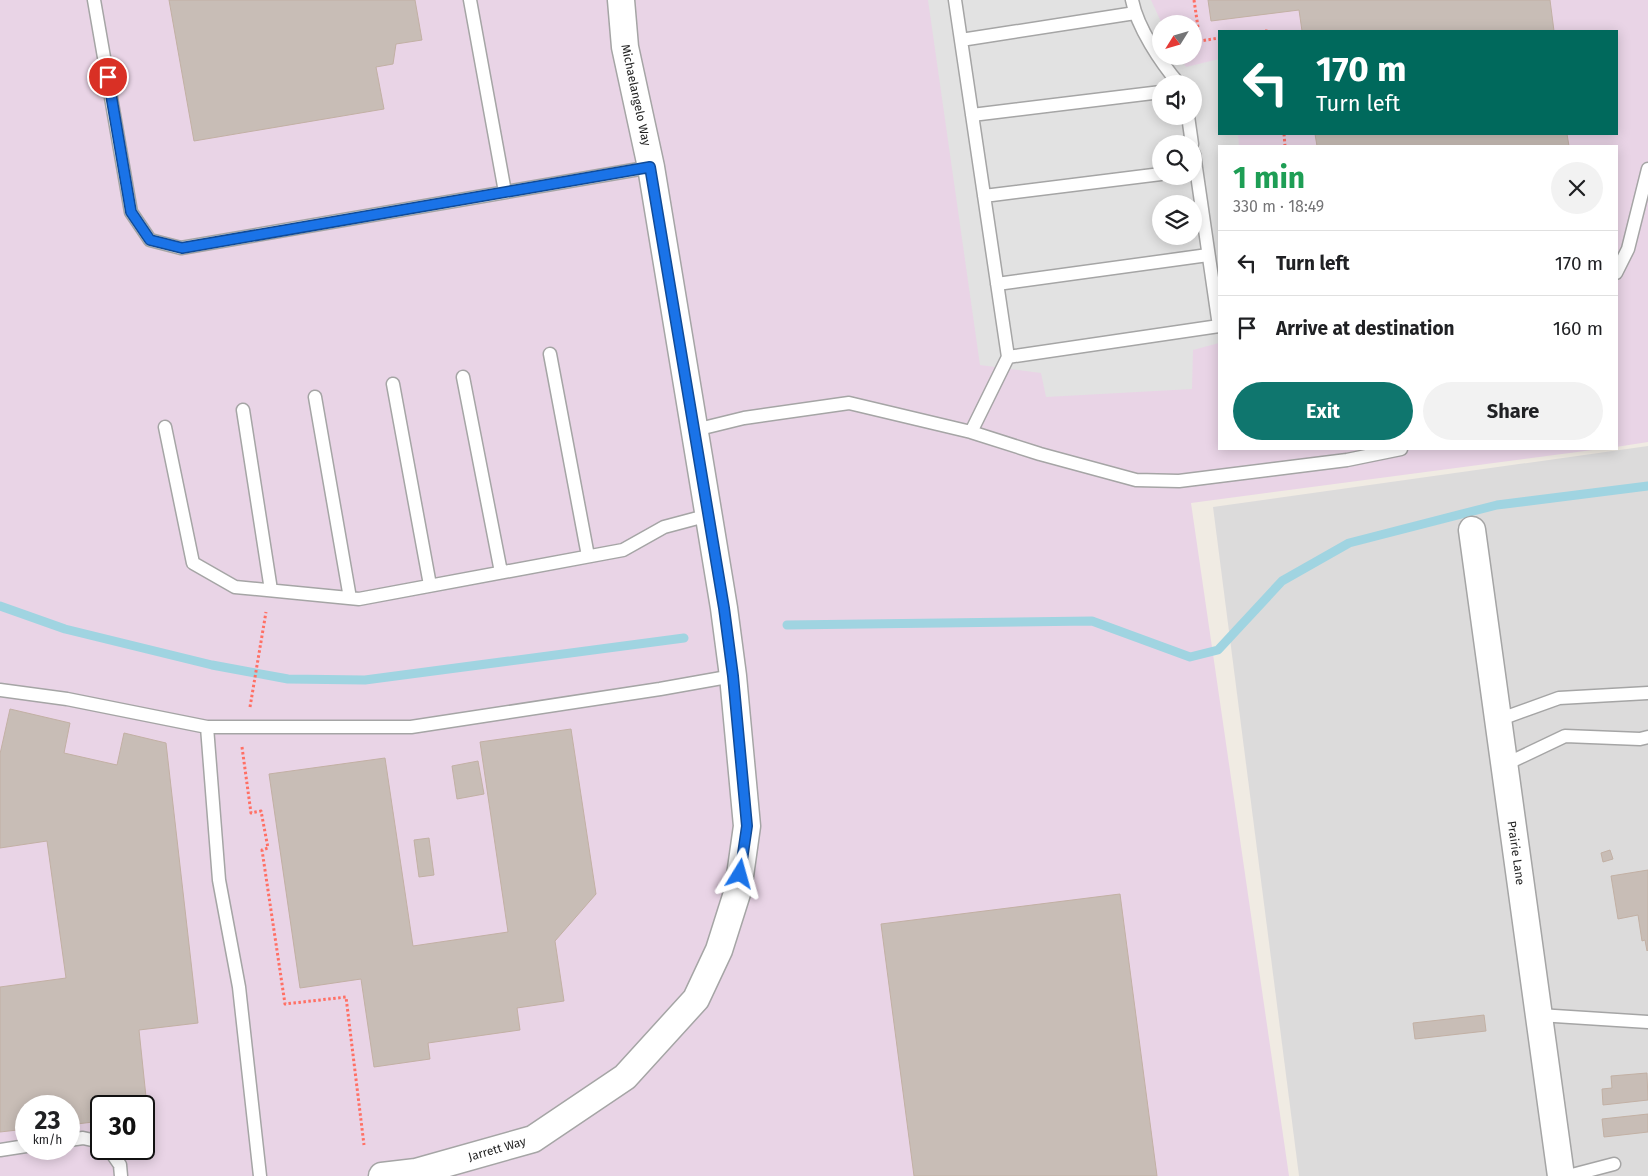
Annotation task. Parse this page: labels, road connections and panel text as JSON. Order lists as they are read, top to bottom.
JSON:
{
  "streets": {
    "street": ["Michaelangelo Way", "Prairie Lane", "Jarrett Way"]
  },
  "crossings": [
    ["Michaelangelo Way", "Jarrett Way"]
  ],
  "north": "bottom left",
  "page": {
    "turn": ["170 m", "Turn left"],
    "heading": ["1 min", "330 m · 18:49"],
    "list": [
      {
        "name": "Turn left",
        "value": "170 m"
      },
      {
        "name": "Arrive at destination",
        "value": "160 m"
      }
    ],
    "buttons": ["Exit", "Share"],
    "speed": "23 km/h",
    "limit": "30"
  }
}
